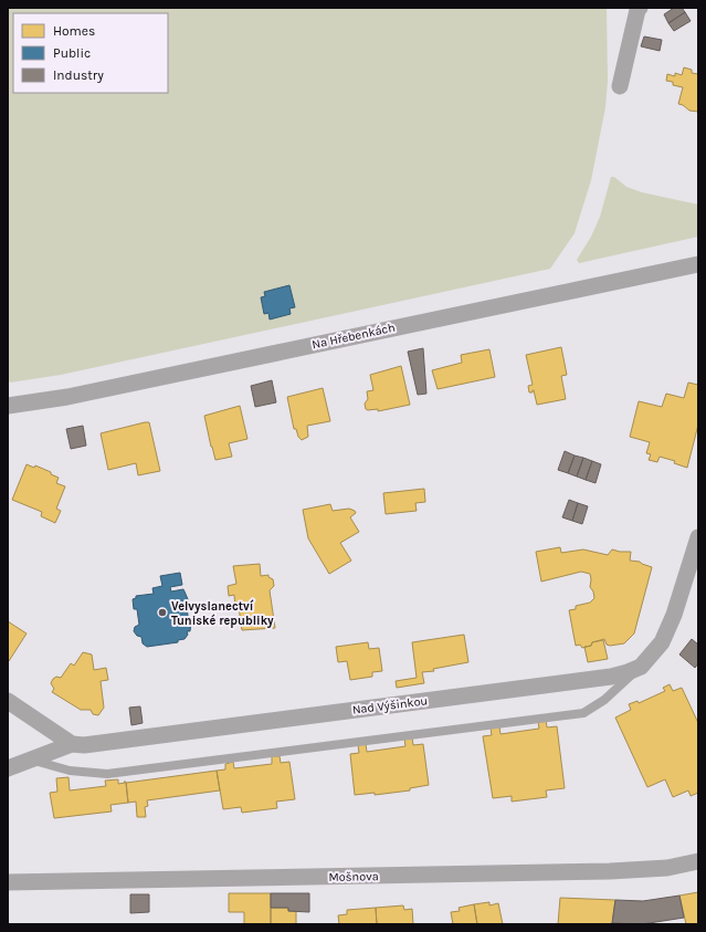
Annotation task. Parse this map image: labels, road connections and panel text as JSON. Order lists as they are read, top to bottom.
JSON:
{
  "streets": {
    "street": ["Na Hřebenkách", "Nad Výšinkou", "Mošnova"]
  },
  "places": ["Velvyslanectví Tuniské republiky"],
  "legend": ["Homes", "Public", "Industry"]
}
